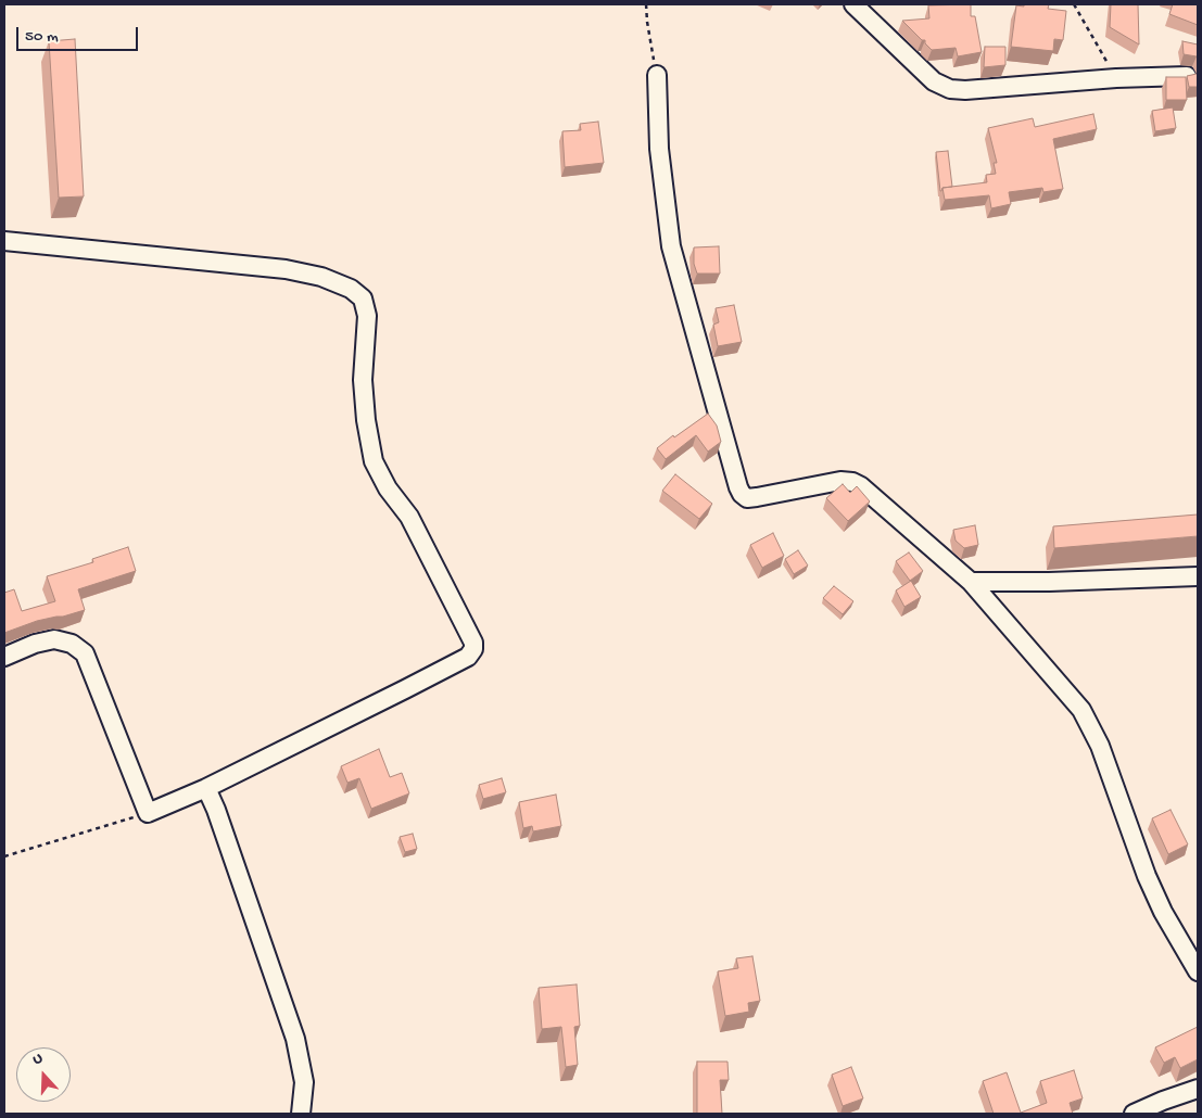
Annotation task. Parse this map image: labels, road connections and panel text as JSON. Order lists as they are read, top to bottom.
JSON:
{
  "scale_bar": "50 m",
  "north": "top"
}
